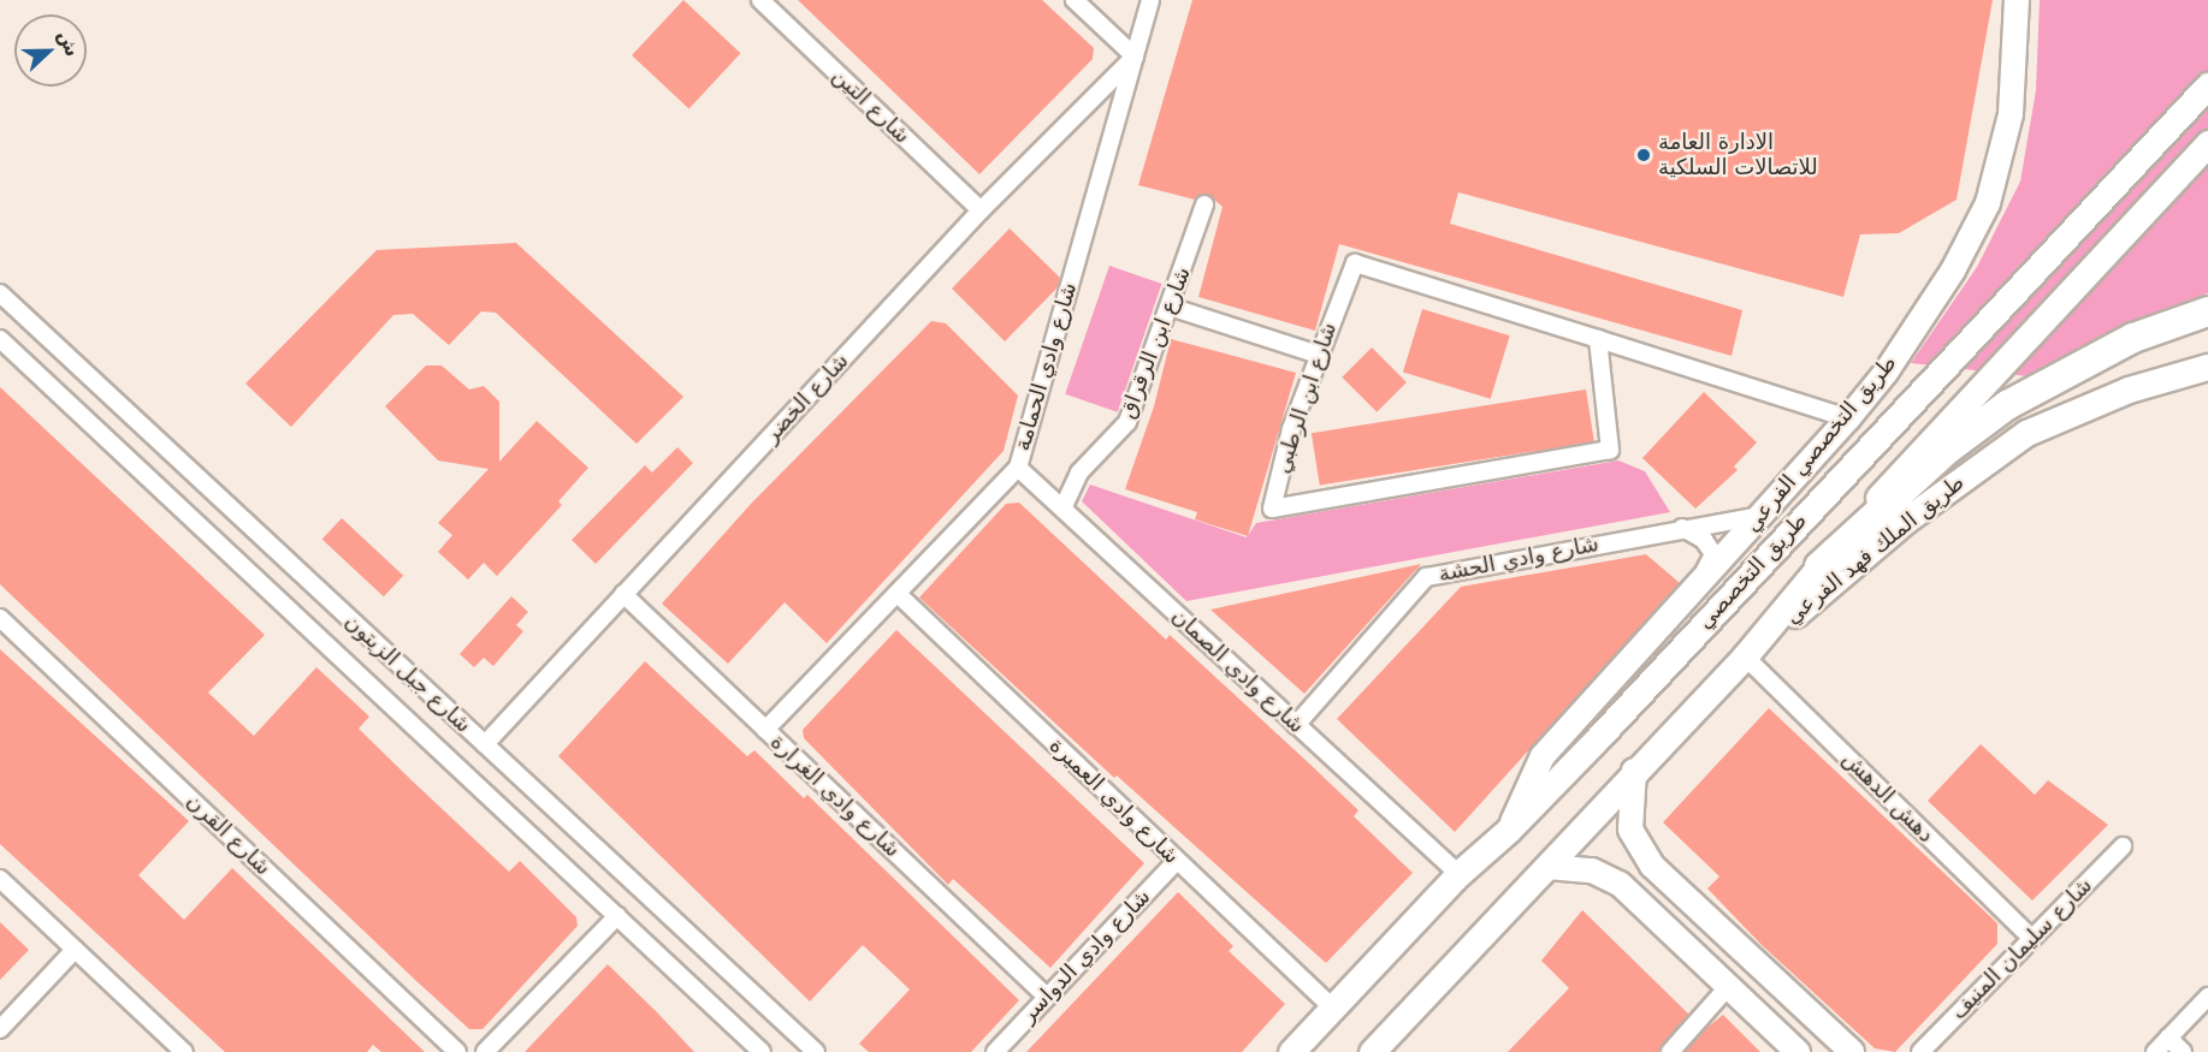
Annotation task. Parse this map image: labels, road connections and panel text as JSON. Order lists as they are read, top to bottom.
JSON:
{
  "streets": {
    "main road": ["طريق التخصصي الفرعي", "طريق الملك فهد الفرعي", "طريق التخصصي"],
    "street": [
      "شارع التين",
      "شارع ابن الرقراق",
      "شارع وادي الحمامة",
      "شارع الخضر",
      "شارع ابن الرطبي",
      "شارع وادي الحشة",
      "شارع وادي الصمان",
      "شارع جبل الزيتون",
      "شارع وادي الغرارة",
      "دهش الدهش",
      "شارع وادي العميرة",
      "شارع القرن",
      "شارع سليمان المنيف",
      "شارع وادي الدواسر"
    ]
  },
  "crossings": [
    ["شارع التين", "شارع الخضر"],
    ["شارع ابن الرقراق", "شارع وادي الصمان"],
    ["شارع وادي الحمامة", "شارع الخضر"],
    ["شارع وادي الحمامة", "شارع وادي الصمان"],
    ["شارع وادي الحمامة", "شارع وادي الغرارة"],
    ["شارع وادي الحمامة", "شارع وادي العميرة"],
    ["شارع الخضر", "شارع جبل الزيتون"],
    ["شارع الخضر", "شارع وادي الغرارة"],
    ["شارع ابن الرطبي", "طريق التخصصي الفرعي"],
    ["طريق التخصصي الفرعي", "شارع وادي الحشة"],
    ["طريق التخصصي الفرعي", "طريق التخصصي"],
    ["طريق الملك فهد الفرعي", "طريق التخصصي"],
    ["طريق الملك فهد الفرعي", "دهش الدهش"],
    ["شارع وادي الحشة", "شارع وادي الصمان"],
    ["طريق التخصصي", "شارع وادي الصمان"],
    ["طريق التخصصي", "دهش الدهش"],
    ["طريق التخصصي", "شارع وادي العميرة"],
    ["شارع وادي الغرارة", "شارع وادي الدواسر"],
    ["دهش الدهش", "شارع سليمان المنيف"],
    ["شارع وادي العميرة", "شارع وادي الدواسر"]
  ],
  "places": ["الادارة العامة للاتصالات السلكية"],
  "north": "right"
}
